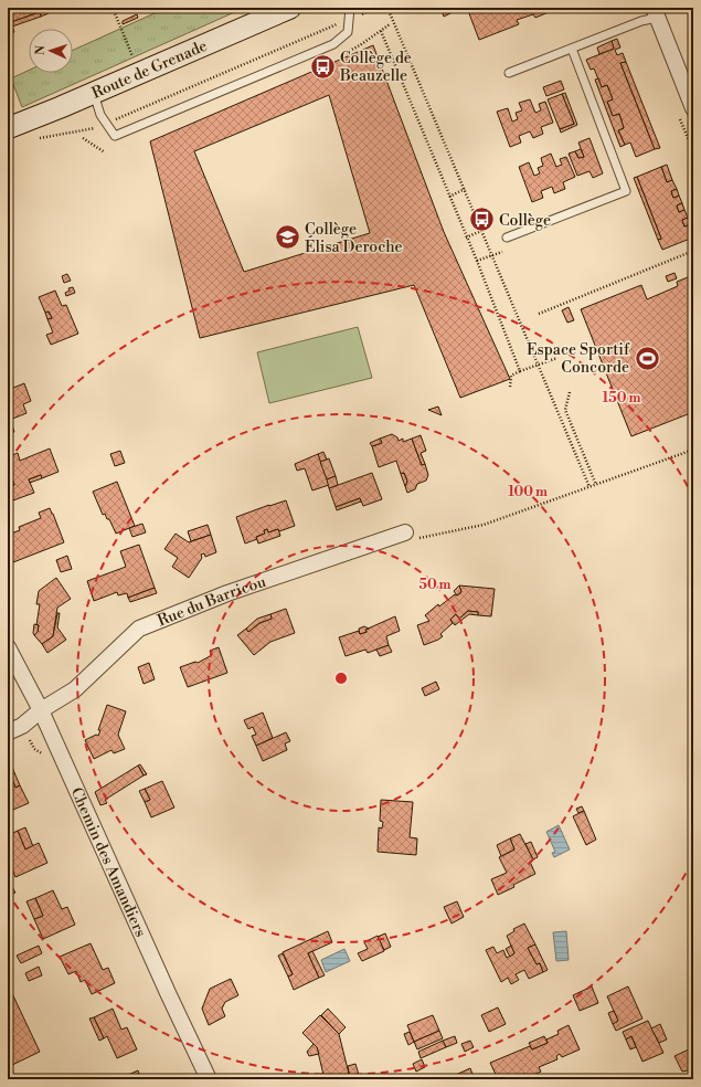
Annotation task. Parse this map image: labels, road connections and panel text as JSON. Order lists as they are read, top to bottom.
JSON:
{
  "streets": {
    "main road": ["Route de Grenade"],
    "street": ["Rue du Barricou", "Chemin des Amandiers"]
  },
  "crossings": [
    ["Rue du Barricou", "Chemin des Amandiers"]
  ],
  "places": {
    "bus stop": ["Collège de Beauzelle", "Collège"],
    "school or university": ["Collège Élisa Deroche"],
    "sports": ["Espace Sportif Concorde"]
  },
  "north": "left",
  "rings": ["150 m", "100 m", "50 m"]
}
